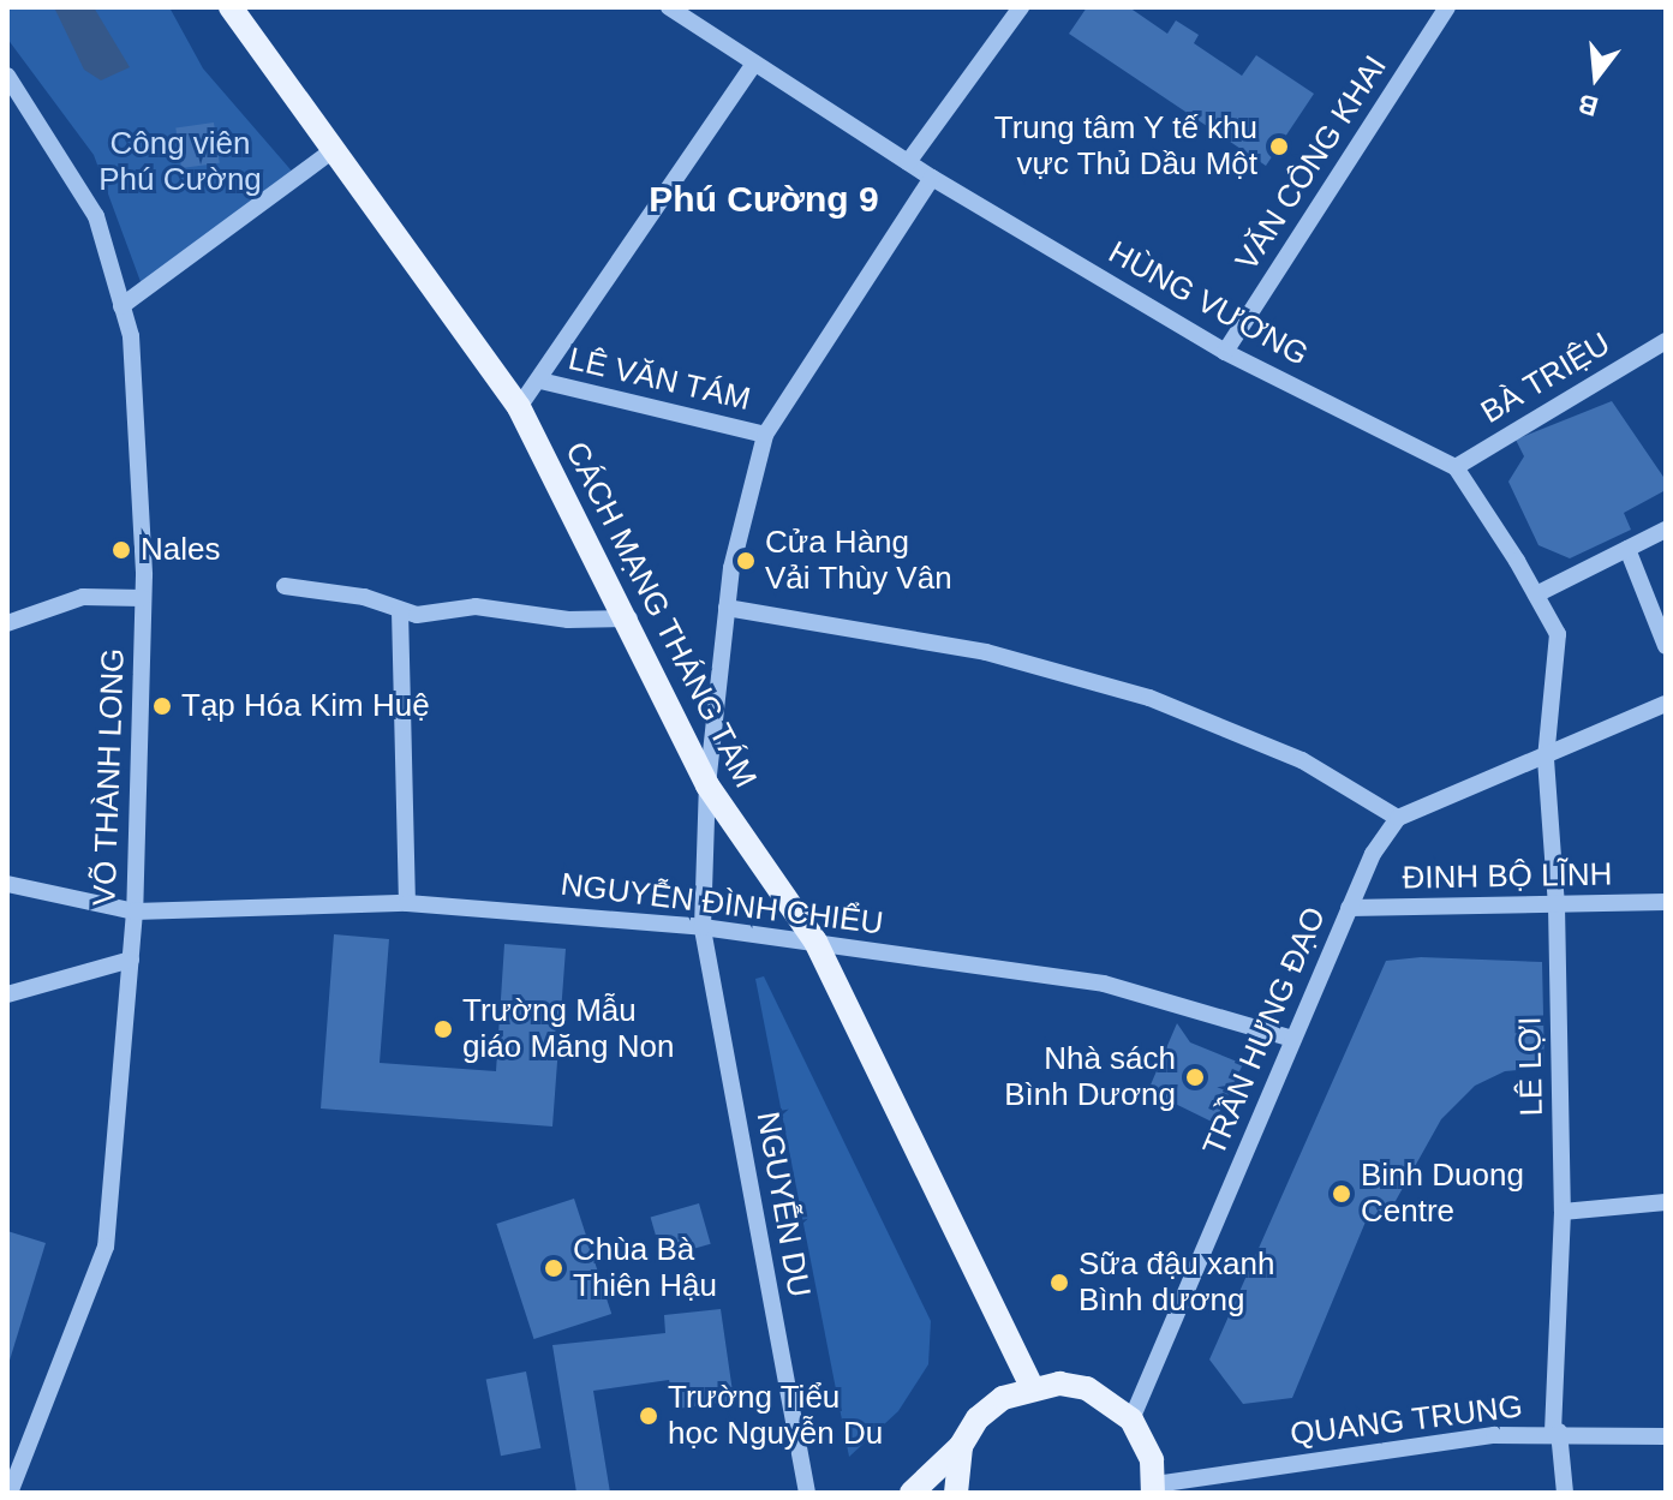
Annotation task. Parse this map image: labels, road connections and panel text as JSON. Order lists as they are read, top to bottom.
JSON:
{
  "streets": {
    "main road": ["CÁCH MẠNG THÁNG TÁM"],
    "street": [
      "VĂN CÔNG KHAI",
      "HÙNG VƯƠNG",
      "BÀ TRIỆU",
      "LÊ VĂN TÁM",
      "VÕ THÀNH LONG",
      "ĐINH BỘ LĨNH",
      "NGUYỄN ĐÌNH CHIỂU",
      "TRẦN HƯNG ĐẠO",
      "LÊ LỢI",
      "NGUYỄN DU",
      "QUANG TRUNG"
    ]
  },
  "crossings": [
    ["VĂN CÔNG KHAI", "HÙNG VƯƠNG"],
    ["HÙNG VƯƠNG", "BÀ TRIỆU"],
    ["LÊ VĂN TÁM", "NGUYỄN DU"],
    ["CÁCH MẠNG THÁNG TÁM", "NGUYỄN ĐÌNH CHIỂU"],
    ["CÁCH MẠNG THÁNG TÁM", "NGUYỄN DU"],
    ["VÕ THÀNH LONG", "NGUYỄN ĐÌNH CHIỂU"],
    ["ĐINH BỘ LĨNH", "TRẦN HƯNG ĐẠO"],
    ["ĐINH BỘ LĨNH", "LÊ LỢI"],
    ["NGUYỄN ĐÌNH CHIỂU", "TRẦN HƯNG ĐẠO"],
    ["NGUYỄN ĐÌNH CHIỂU", "NGUYỄN DU"],
    ["LÊ LỢI", "QUANG TRUNG"]
  ],
  "districts": ["Phú Cường 9"],
  "parks": ["Công viên Phú Cường"],
  "places": [
    "Trung tâm Y tế khu vực Thủ Dầu Một",
    "Nales",
    "Cửa Hàng Vải Thùy Vân",
    "Tạp Hóa Kim Huệ",
    "Trường Mẫu giáo Măng Non",
    "Nhà sách Bình Dương",
    "Binh Duong Centre",
    "Chùa Bà Thiên Hậu",
    "Sữa đậu xanh Bình dương",
    "Trường Tiểu học Nguyễn Du"
  ],
  "north": "bottom"
}
